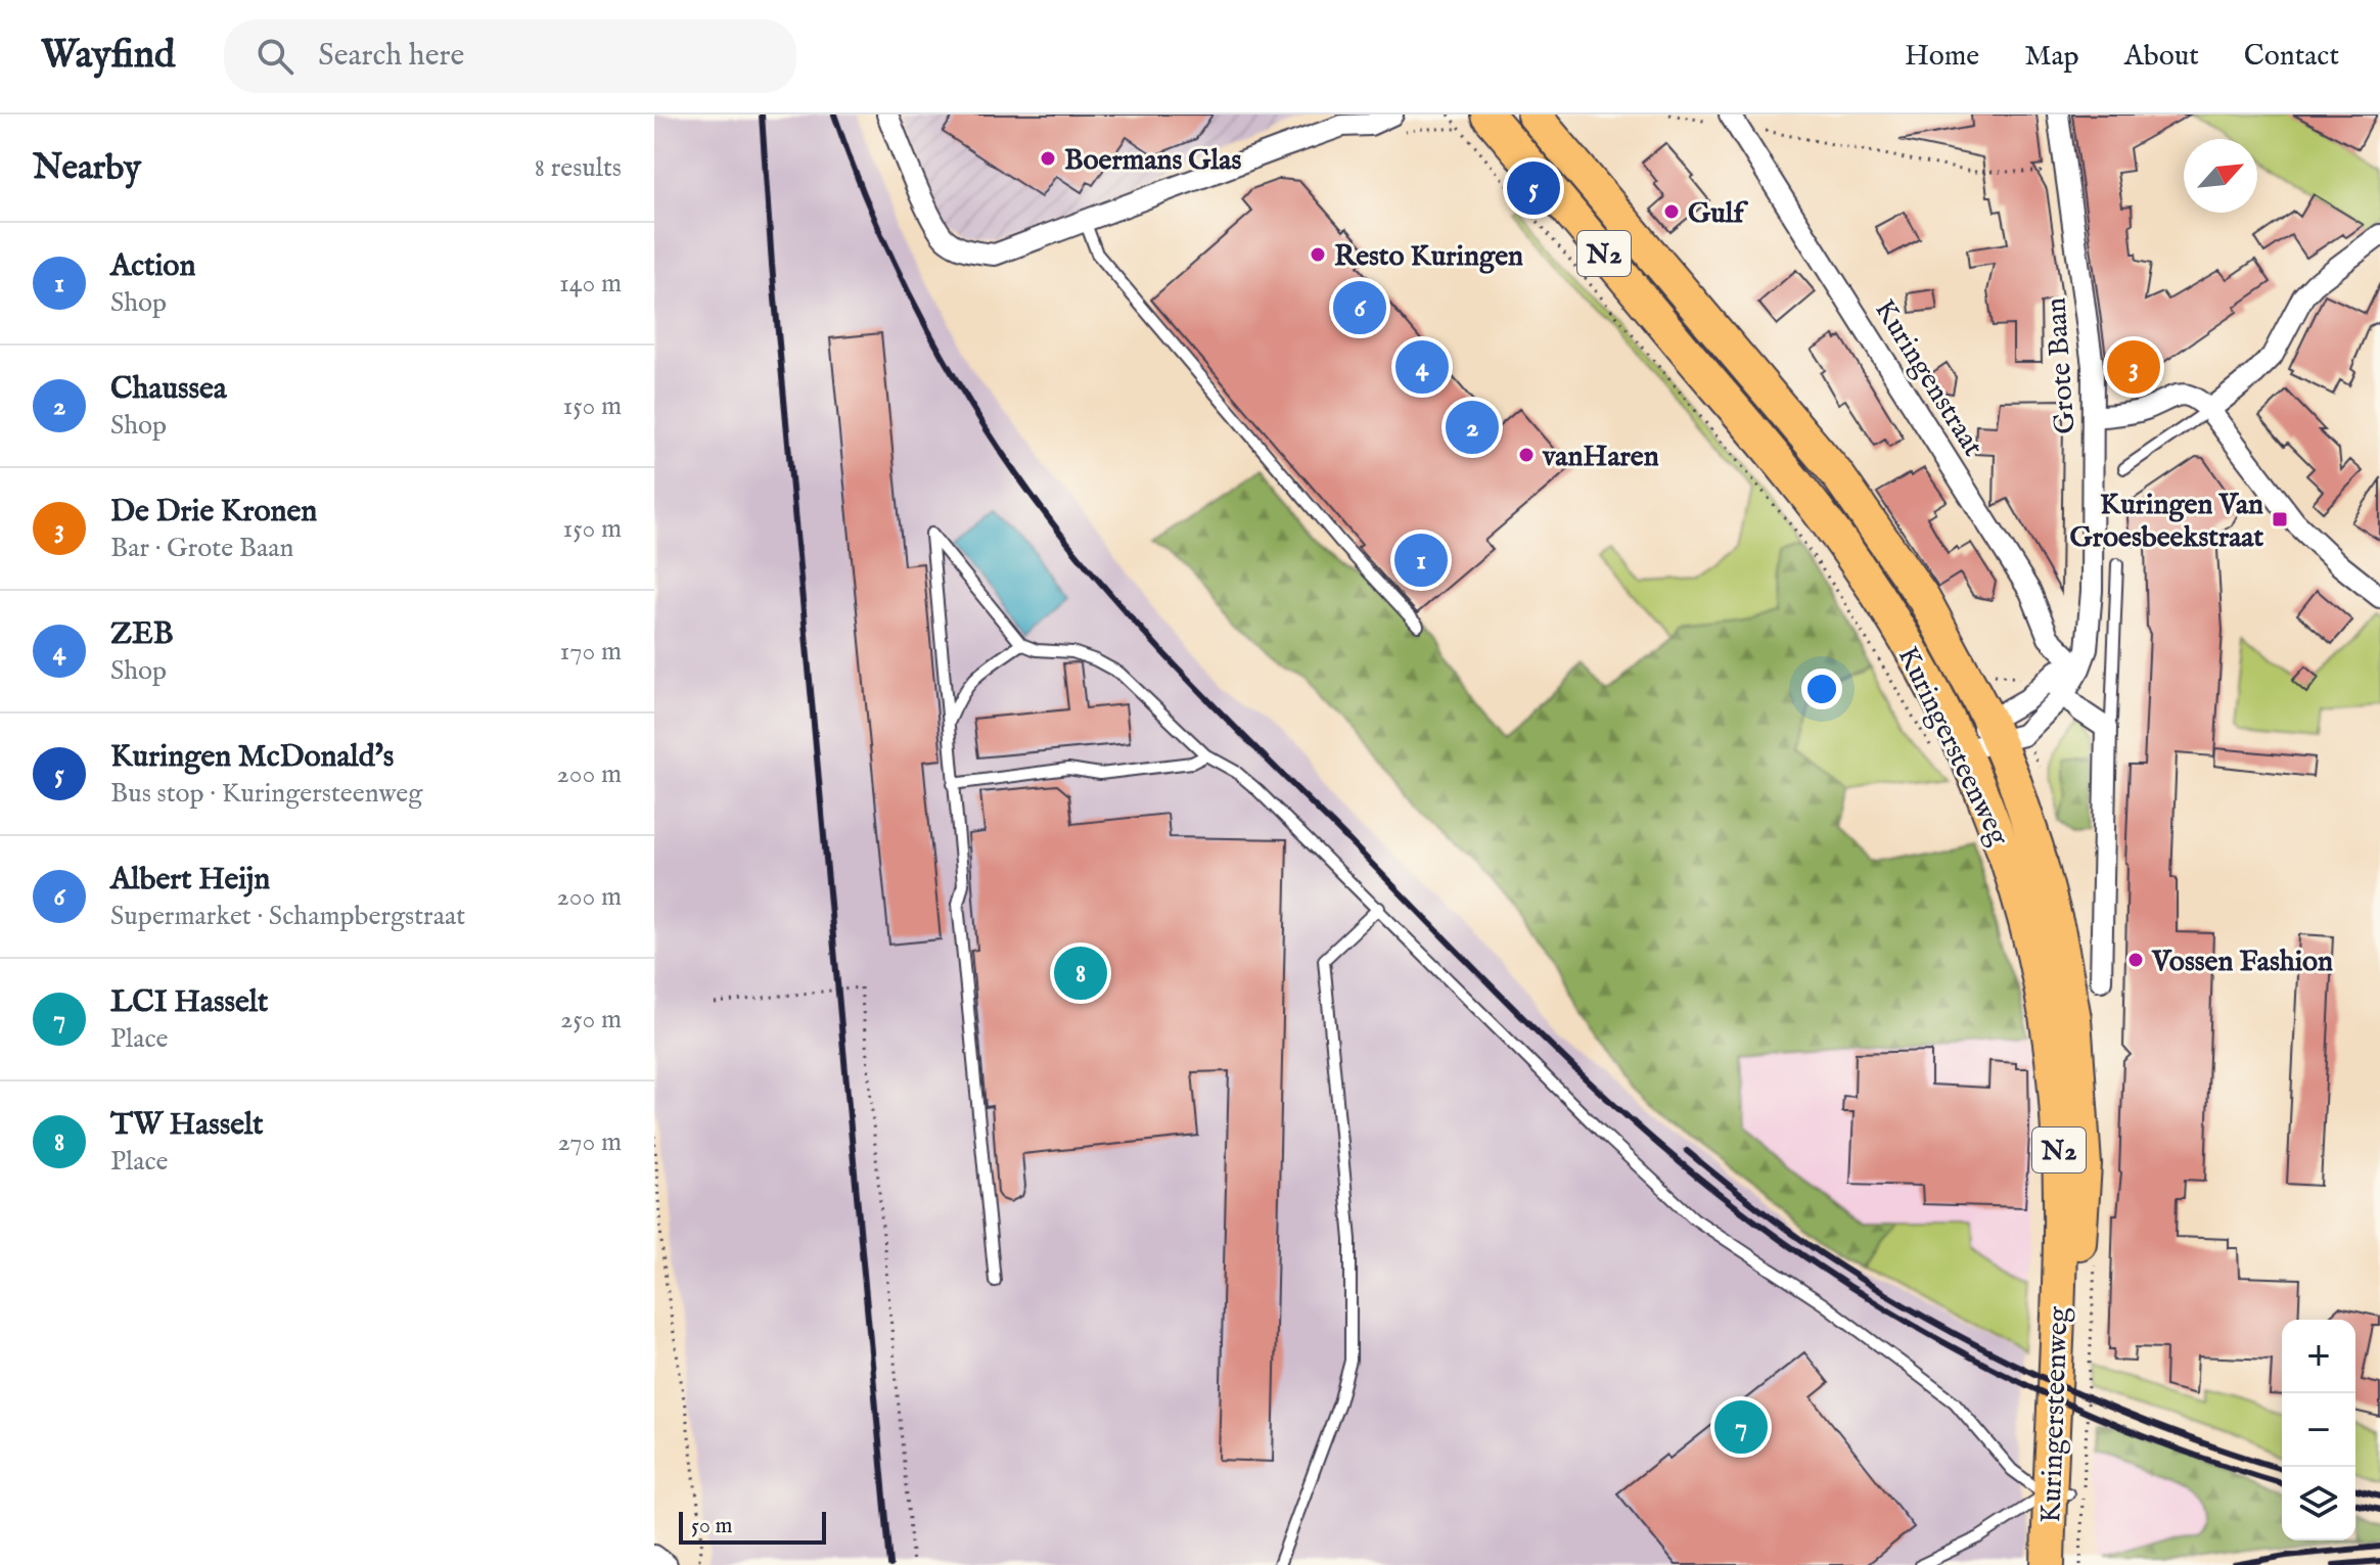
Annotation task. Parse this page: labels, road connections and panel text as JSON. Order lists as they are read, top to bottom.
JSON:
{
  "streets": {
    "main road": ["N2", "Kuringersteenweg"],
    "street": ["Grote Baan", "Kuringenstraat"]
  },
  "crossings": [
    ["Grote Baan", "Kuringenstraat"],
    ["Grote Baan", "Kuringersteenweg"]
  ],
  "places": {
    "other": [
      "Boermans Glas",
      "Gulf",
      "Resto Kuringen",
      "vanHaren",
      "Vossen Fashion"
    ],
    "transit": ["Kuringen Van Groesbeekstraat"]
  },
  "scale_bar": "50 m",
  "north": "top right",
  "page": {
    "header": "Wayfind",
    "search": "Search here",
    "nav": [
      "Home",
      "Map",
      "About",
      "Contact"
    ],
    "heading": ["Nearby", "8 results"],
    "pins": [
      "5",
      "6",
      "3",
      "4",
      "2",
      "1",
      "8",
      "7"
    ],
    "list": [
      {
        "mark": "1",
        "name": "Action",
        "note": "Shop",
        "value": "140 m"
      },
      {
        "mark": "2",
        "name": "Chaussea",
        "note": "Shop",
        "value": "150 m"
      },
      {
        "mark": "3",
        "name": "De Drie Kronen",
        "note": "Bar · Grote Baan",
        "value": "150 m"
      },
      {
        "mark": "4",
        "name": "ZEB",
        "note": "Shop",
        "value": "170 m"
      },
      {
        "mark": "5",
        "name": "Kuringen McDonald's",
        "note": "Bus stop · Kuringersteenweg",
        "value": "200 m"
      },
      {
        "mark": "6",
        "name": "Albert Heijn",
        "note": "Supermarket · Schampbergstraat",
        "value": "200 m"
      },
      {
        "mark": "7",
        "name": "LCI Hasselt",
        "note": "Place",
        "value": "250 m"
      },
      {
        "mark": "8",
        "name": "TW Hasselt",
        "note": "Place",
        "value": "270 m"
      }
    ],
    "map_buttons": ["+", "−"],
    "scale": "50 m"
  }
}
